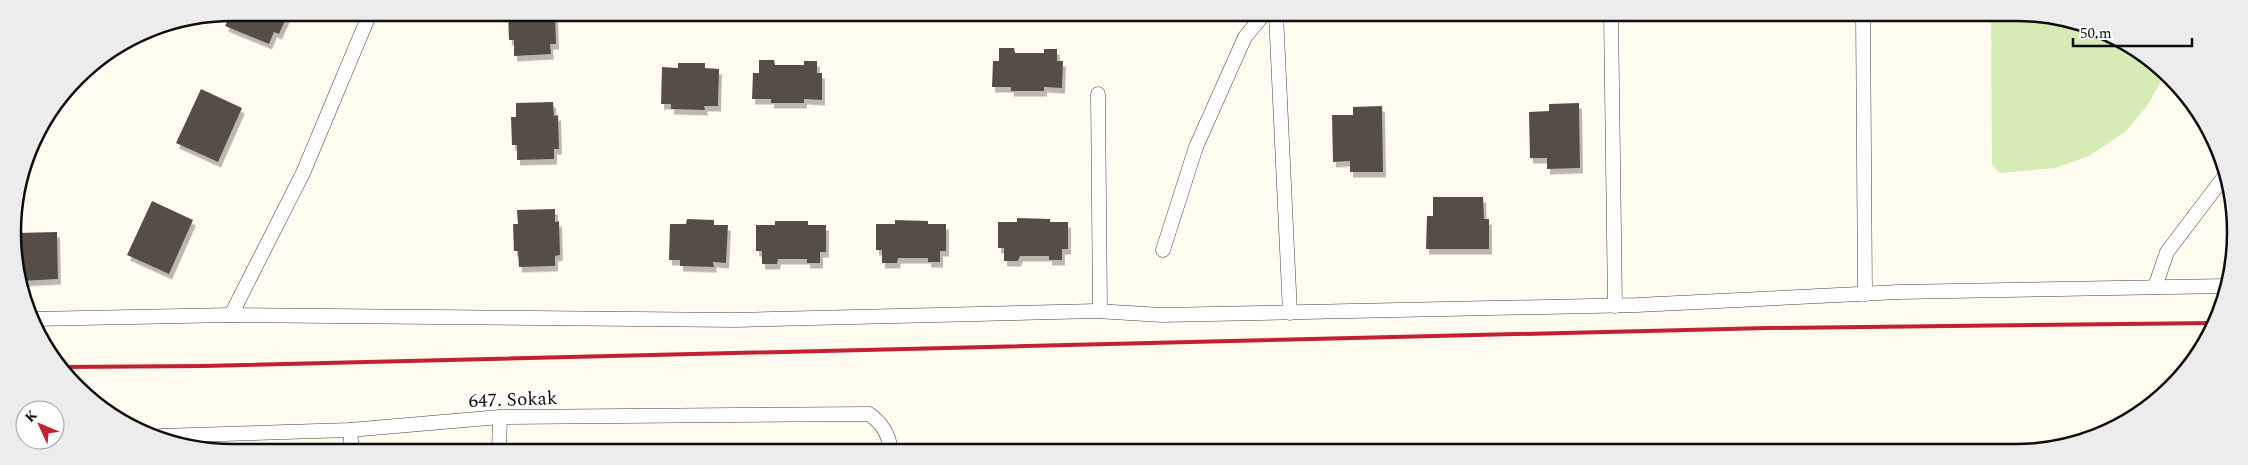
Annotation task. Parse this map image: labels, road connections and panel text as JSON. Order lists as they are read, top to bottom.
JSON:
{
  "streets": {
    "street": ["647. Sokak"]
  },
  "scale_bar": "50 m",
  "north": "top left"
}
